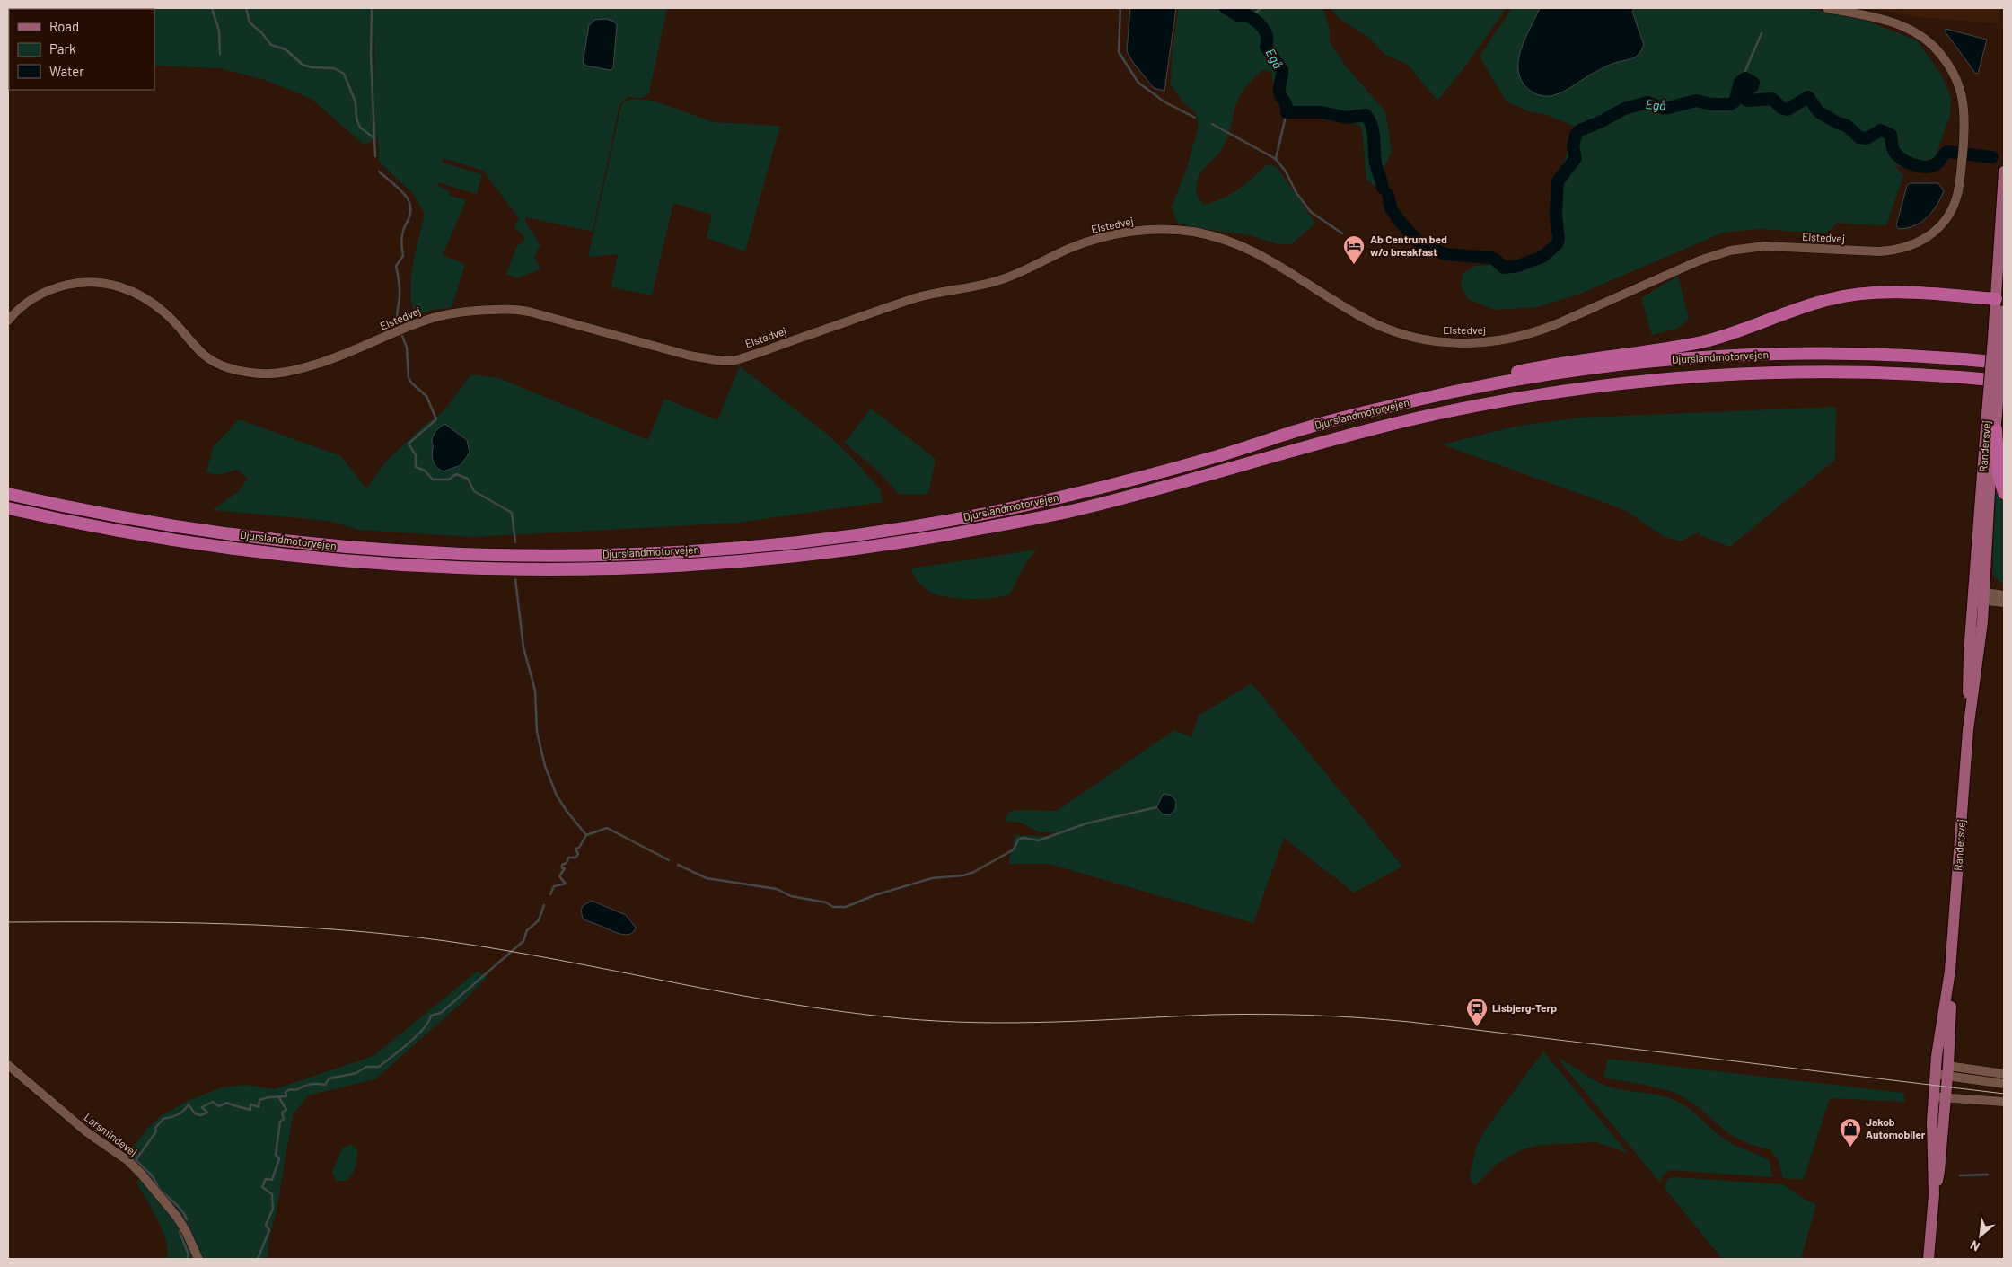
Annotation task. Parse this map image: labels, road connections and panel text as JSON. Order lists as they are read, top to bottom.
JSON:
{
  "streets": {
    "highway": ["Djurslandmotorvejen"],
    "main road": ["Randersvej"],
    "street": ["Elstedvej", "Larsmindevej"]
  },
  "water": ["Egå"],
  "places": {
    "hotel": ["Ab Centrum bed w/o breakfast"],
    "station": ["Lisbjerg-Terp"],
    "shop": ["Jakob Automobiler"]
  },
  "legend": ["Road", "Park", "Water"],
  "north": "bottom left"
}
